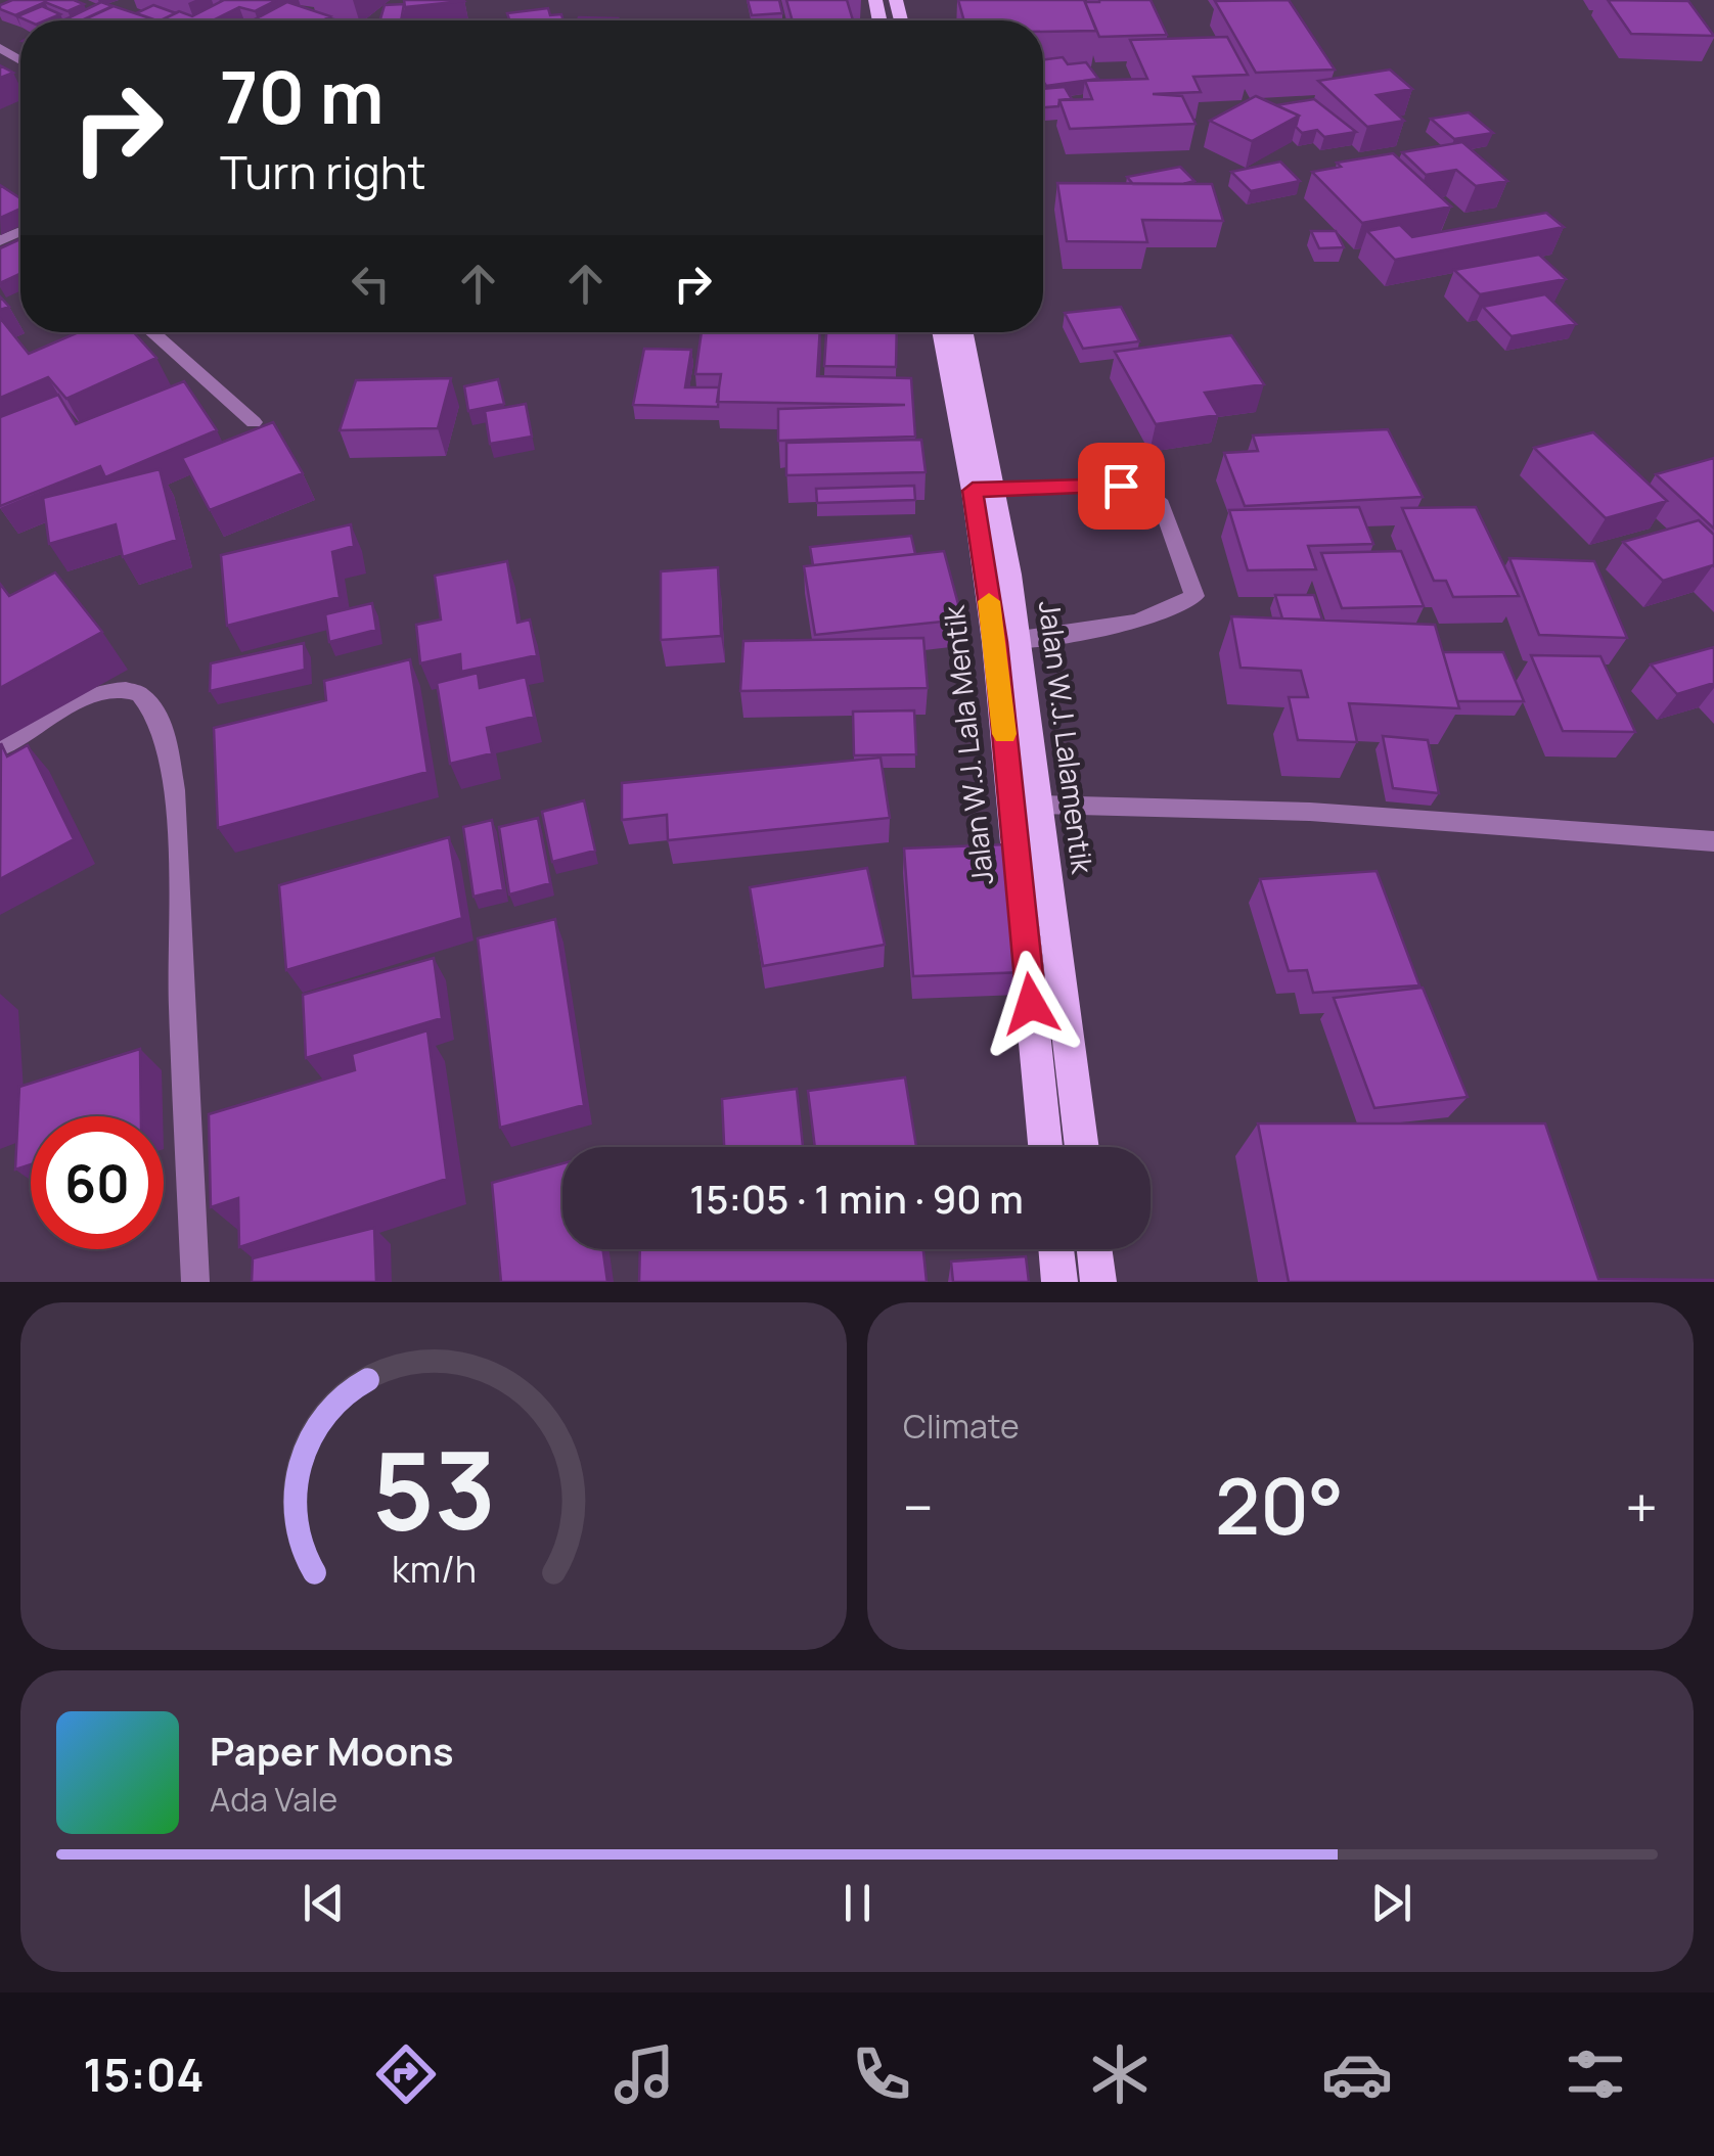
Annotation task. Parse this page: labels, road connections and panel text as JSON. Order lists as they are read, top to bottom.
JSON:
{
  "streets": {
    "main road": ["Jalan W.J. Lalamentik", "Jalan W.J. Lala Mentik"]
  },
  "crossings": [
    ["Jalan W.J. Lalamentik", "Jalan W.J. Lala Mentik"]
  ],
  "page": {
    "turn": ["70 m", "Turn right"],
    "limit": "60",
    "trip": "15:05 · 1 min · 90 m",
    "tile": "Climate",
    "heat": ["−", "20°", "+"],
    "song": ["Paper Moons", "Ada Vale"],
    "tabs": "15:04",
    "gauge": ["53", "km/h"]
  }
}
